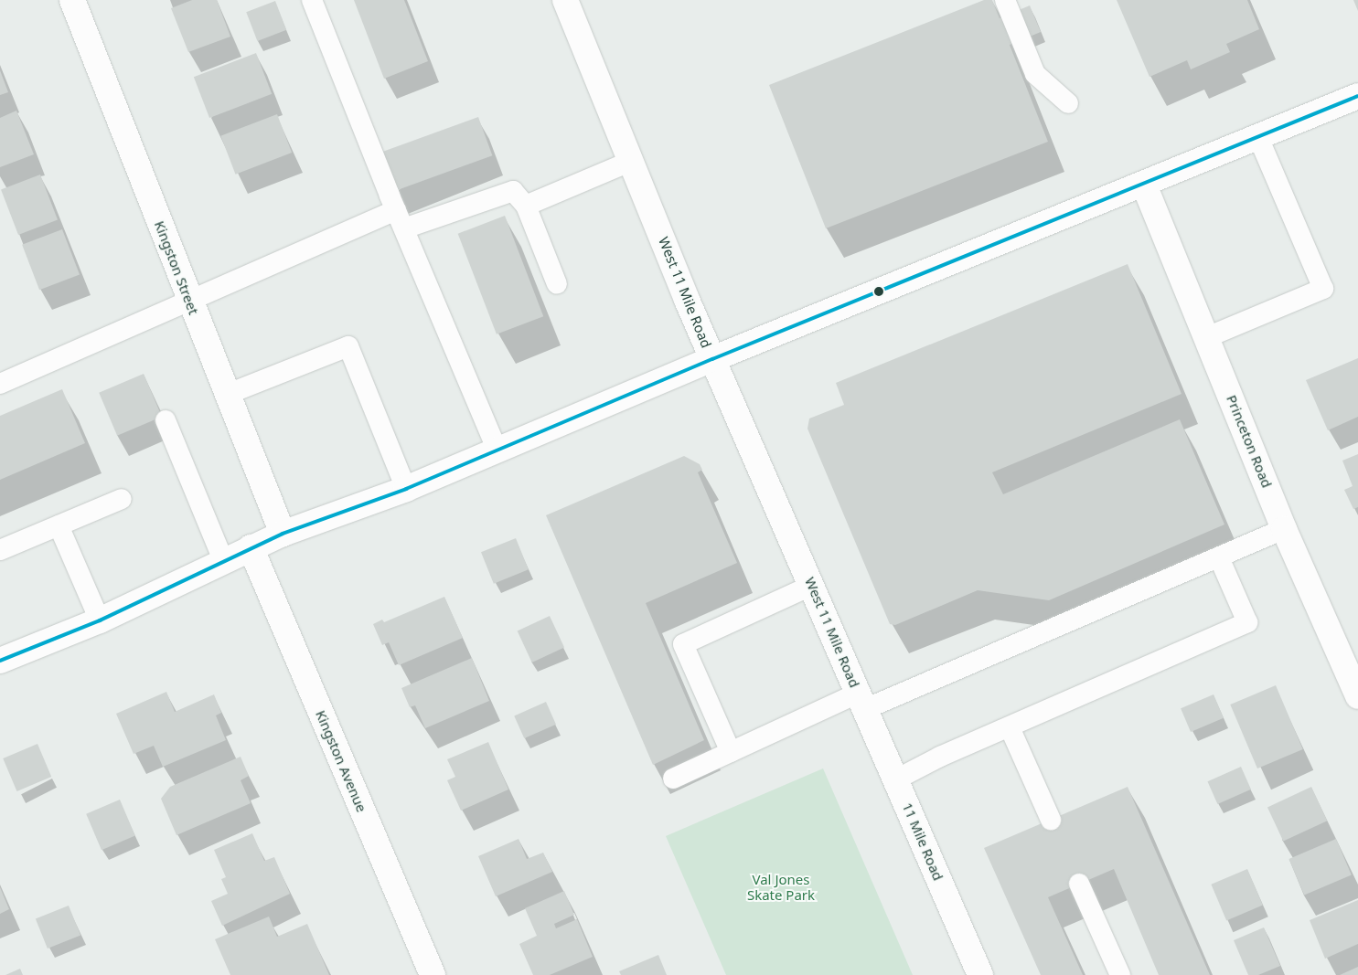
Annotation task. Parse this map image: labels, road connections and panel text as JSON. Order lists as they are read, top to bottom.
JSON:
{
  "streets": {
    "main road": [
      "Kingston Street",
      "West 11 Mile Road",
      "Princeton Road",
      "Kingston Avenue",
      "11 Mile Road"
    ]
  },
  "crossings": [
    ["West 11 Mile Road", "11 Mile Road"]
  ],
  "parks": ["Val Jones Skate Park"]
}
